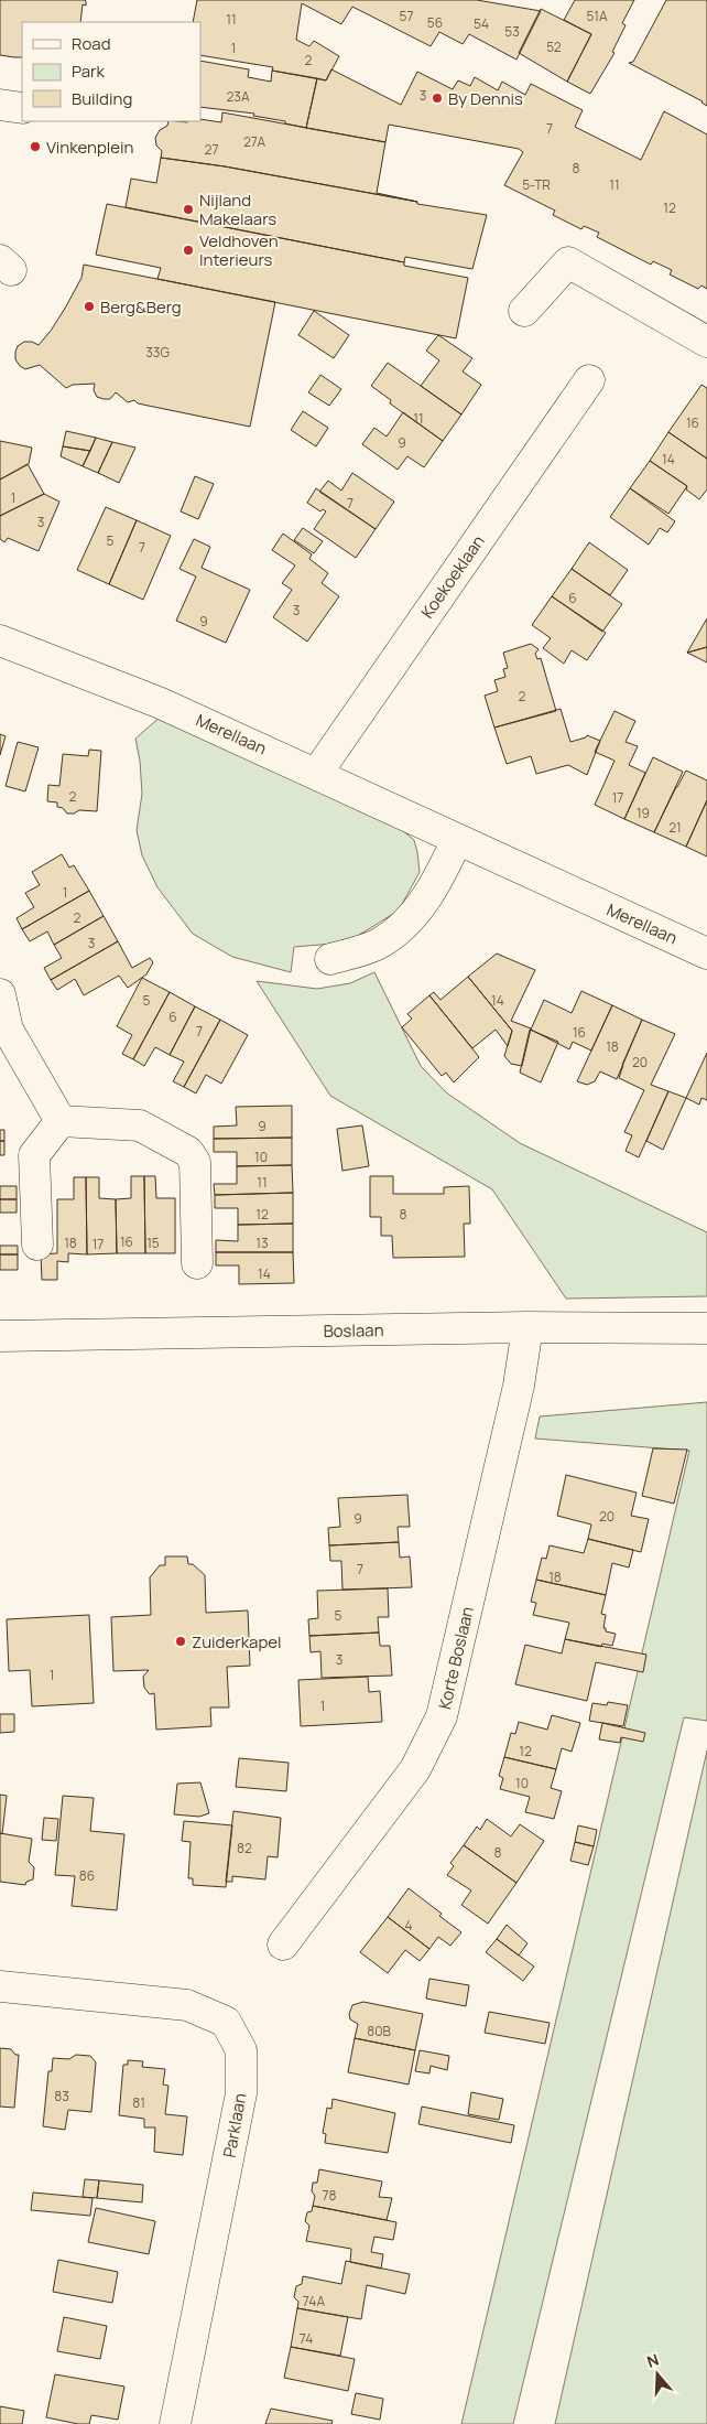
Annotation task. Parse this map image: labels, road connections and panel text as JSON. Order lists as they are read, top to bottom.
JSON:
{
  "streets": {
    "street": [
      "Koekoeklaan",
      "Merellaan",
      "Boslaan",
      "Korte Boslaan",
      "Parklaan"
    ]
  },
  "crossings": [
    ["Koekoeklaan", "Merellaan"],
    ["Boslaan", "Korte Boslaan"]
  ],
  "places": [
    "By Dennis",
    "Vinkenplein",
    "Nijland Makelaars",
    "Veldhoven Interieurs",
    "Berg&Berg",
    "Zuiderkapel"
  ],
  "house_numbers": [
    "57",
    "51A",
    "11",
    "56",
    "54",
    "53",
    "52",
    "1",
    "2",
    "3",
    "23A",
    "7",
    "27A",
    "27",
    "8",
    "5-TR",
    "11",
    "12",
    "33G",
    "11",
    "16",
    "9",
    "14",
    "1",
    "7",
    "3",
    "5",
    "7",
    "6",
    "3",
    "9",
    "2",
    "2",
    "17",
    "19",
    "21",
    "1",
    "2",
    "3",
    "5",
    "14",
    "6",
    "7",
    "16",
    "18",
    "20",
    "9",
    "10",
    "11",
    "12",
    "8",
    "16",
    "18",
    "15",
    "13",
    "17",
    "14",
    "20",
    "9",
    "7",
    "18",
    "5",
    "3",
    "1",
    "1",
    "12",
    "10",
    "82",
    "8",
    "86",
    "4",
    "80B",
    "83",
    "81",
    "78",
    "74A",
    "74"
  ],
  "legend": ["Road", "Park", "Building"],
  "north": "top"
}
